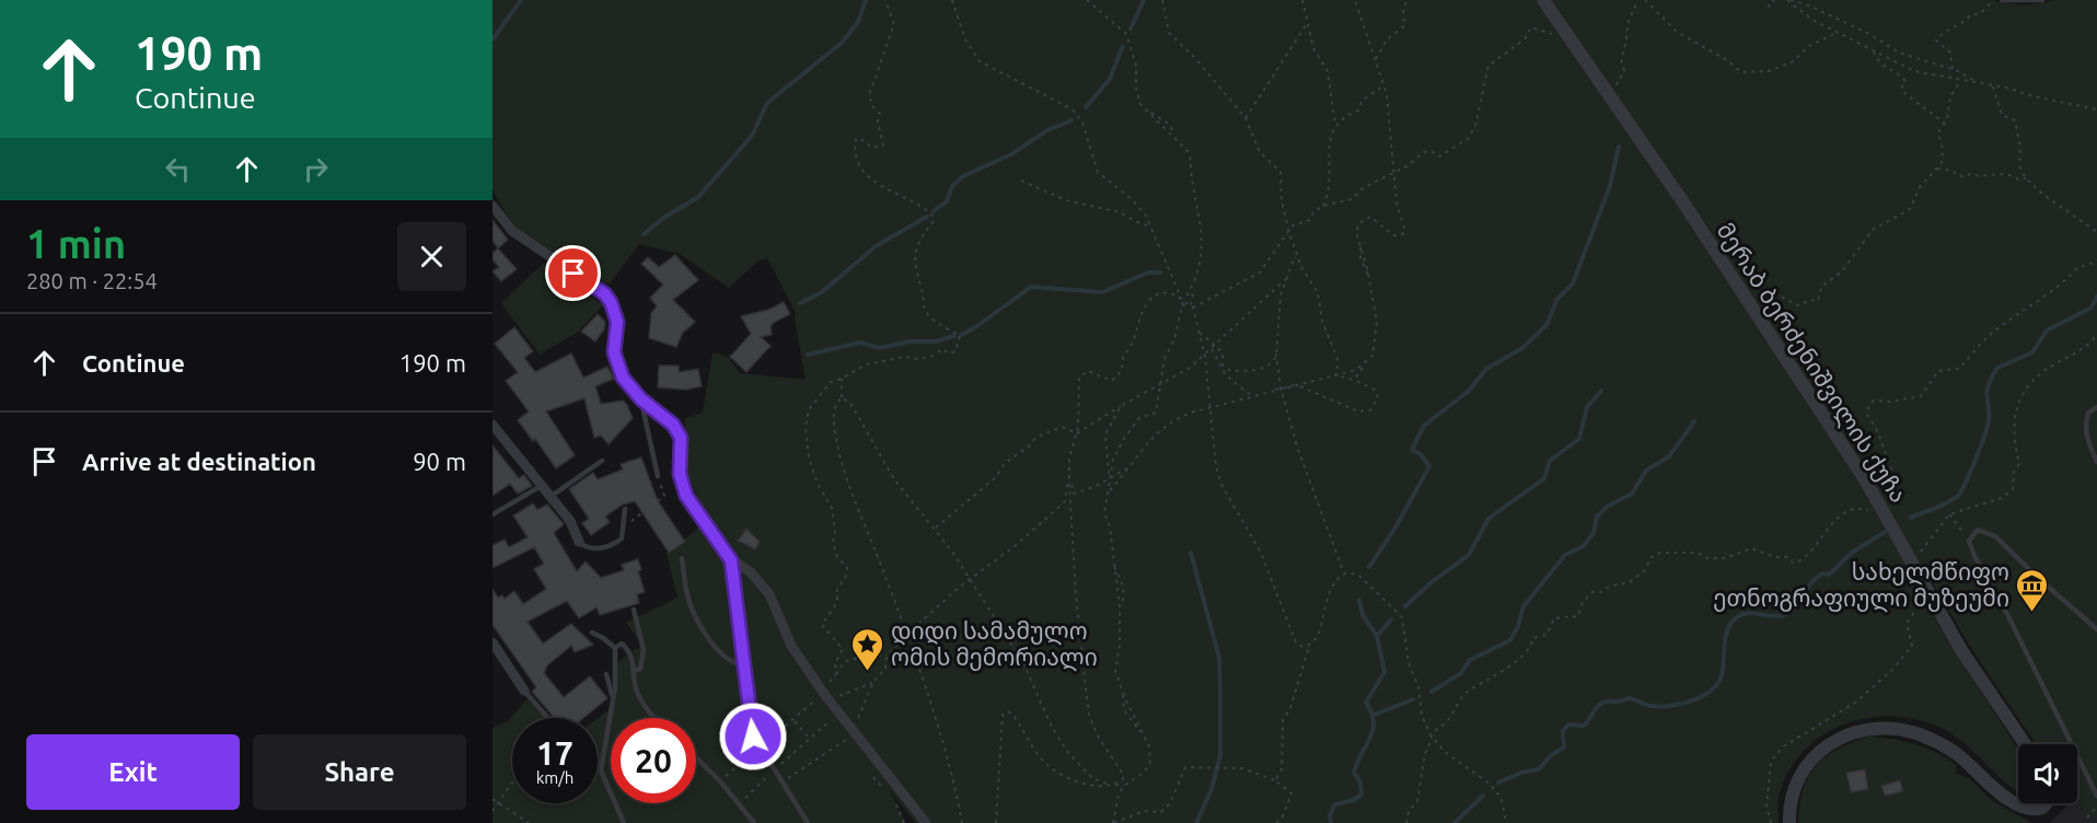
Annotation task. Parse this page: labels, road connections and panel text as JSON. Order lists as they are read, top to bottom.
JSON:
{
  "streets": {
    "street": ["მერაბ ბერძენიშვილის ქუჩა"]
  },
  "places": {
    "museum": ["სახელმწიფო ეთნოგრაფიული მუზეუმი"],
    "place": ["დიდი სამამულო ომის მემორიალი"]
  },
  "page": {
    "turn": ["190 m", "Continue"],
    "heading": ["1 min", "280 m · 22:54"],
    "list": [
      {
        "name": "Continue",
        "value": "190 m"
      },
      {
        "name": "Arrive at destination",
        "value": "90 m"
      }
    ],
    "speed": "17 km/h",
    "limit": "20",
    "buttons": ["Exit", "Share"]
  }
}
